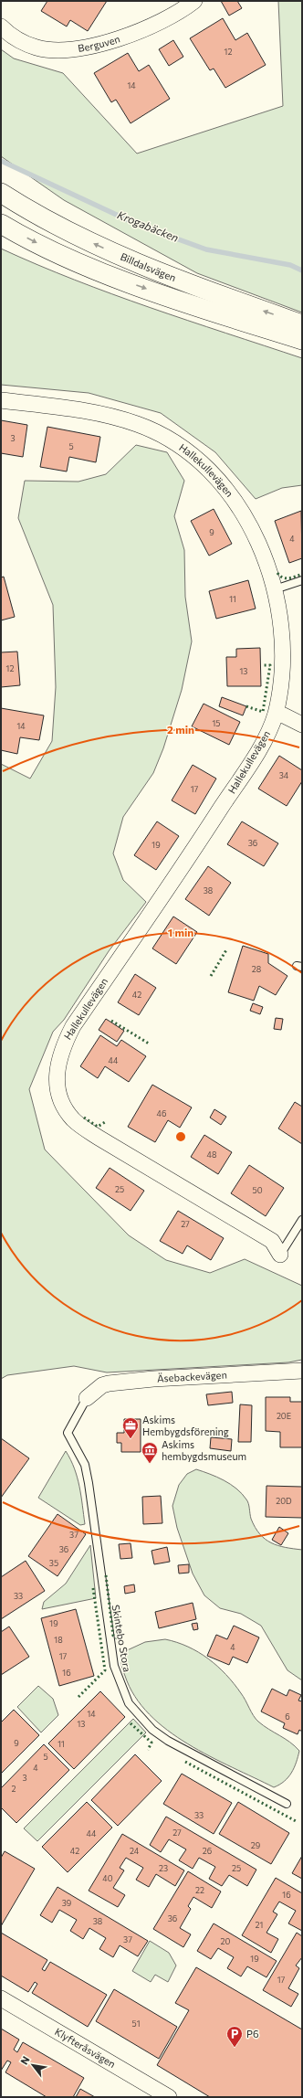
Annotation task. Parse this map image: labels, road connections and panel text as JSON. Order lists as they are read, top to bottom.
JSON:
{
  "streets": {
    "street": [
      "Berguven",
      "Billdalsvägen",
      "Hallekullevägen",
      "Äsebackevägen",
      "Klyfteråsvägen"
    ],
    "lane": ["Skintebo Stora"]
  },
  "crossings": [
    ["Äsebackevägen", "Skintebo Stora"]
  ],
  "water": ["Krogabäcken"],
  "places": {
    "office": ["Askims Hembygdsförening"],
    "museum": ["Askims hembygdsmuseum"],
    "parking": ["P6"]
  },
  "house_numbers": [
    "12",
    "14",
    "3",
    "5",
    "9",
    "4",
    "11",
    "12",
    "13",
    "15",
    "14",
    "34",
    "17",
    "36",
    "19",
    "38",
    "28",
    "42",
    "44",
    "46",
    "48",
    "25",
    "50",
    "27",
    "20E",
    "20D",
    "37",
    "36",
    "35",
    "33",
    "19",
    "18",
    "4",
    "17",
    "16",
    "14",
    "6",
    "13",
    "9",
    "11",
    "5",
    "4",
    "3",
    "2",
    "33",
    "27",
    "44",
    "29",
    "42",
    "24",
    "26",
    "23",
    "25",
    "40",
    "22",
    "16",
    "39",
    "36",
    "38",
    "21",
    "37",
    "20",
    "19",
    "17",
    "51"
  ],
  "north": "top left",
  "rings": ["2 min", "1 min"]
}
